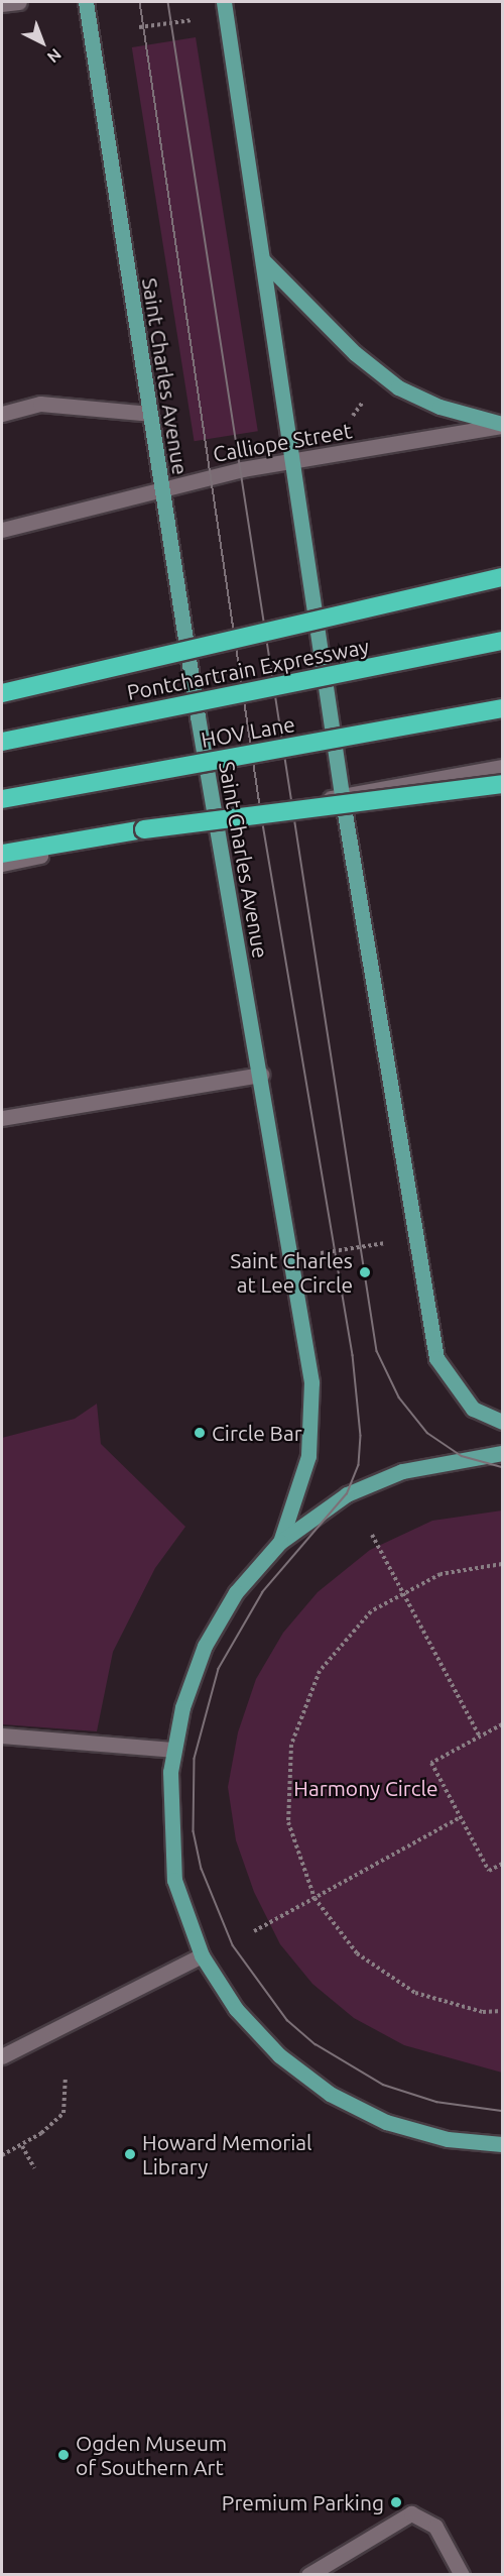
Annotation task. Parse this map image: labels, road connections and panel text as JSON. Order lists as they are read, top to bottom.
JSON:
{
  "streets": {
    "highway": ["Pontchartrain Expressway", "HOV Lane"],
    "main road": ["Saint Charles Avenue"],
    "street": ["Calliope Street"]
  },
  "crossings": [
    ["Saint Charles Avenue", "Calliope Street"]
  ],
  "parks": ["Harmony Circle"],
  "places": [
    "Saint Charles at Lee Circle",
    "Circle Bar",
    "Howard Memorial Library",
    "Ogden Museum of Southern Art",
    "Premium Parking"
  ],
  "north": "bottom right"
}
